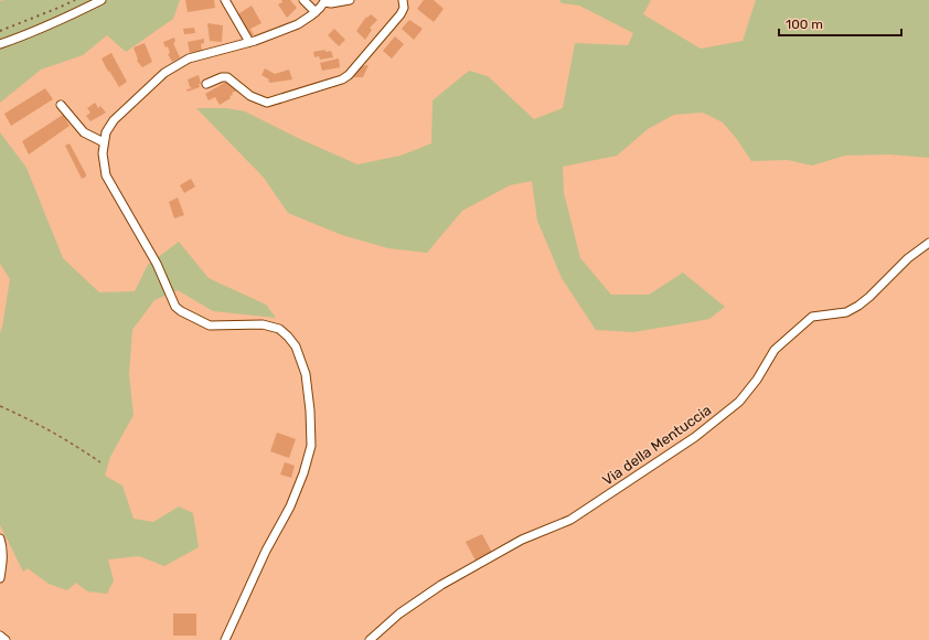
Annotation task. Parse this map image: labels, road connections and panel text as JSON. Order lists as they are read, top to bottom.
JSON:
{
  "streets": {
    "street": ["Via della Mentuccia"]
  },
  "scale_bar": "100 m"
}
